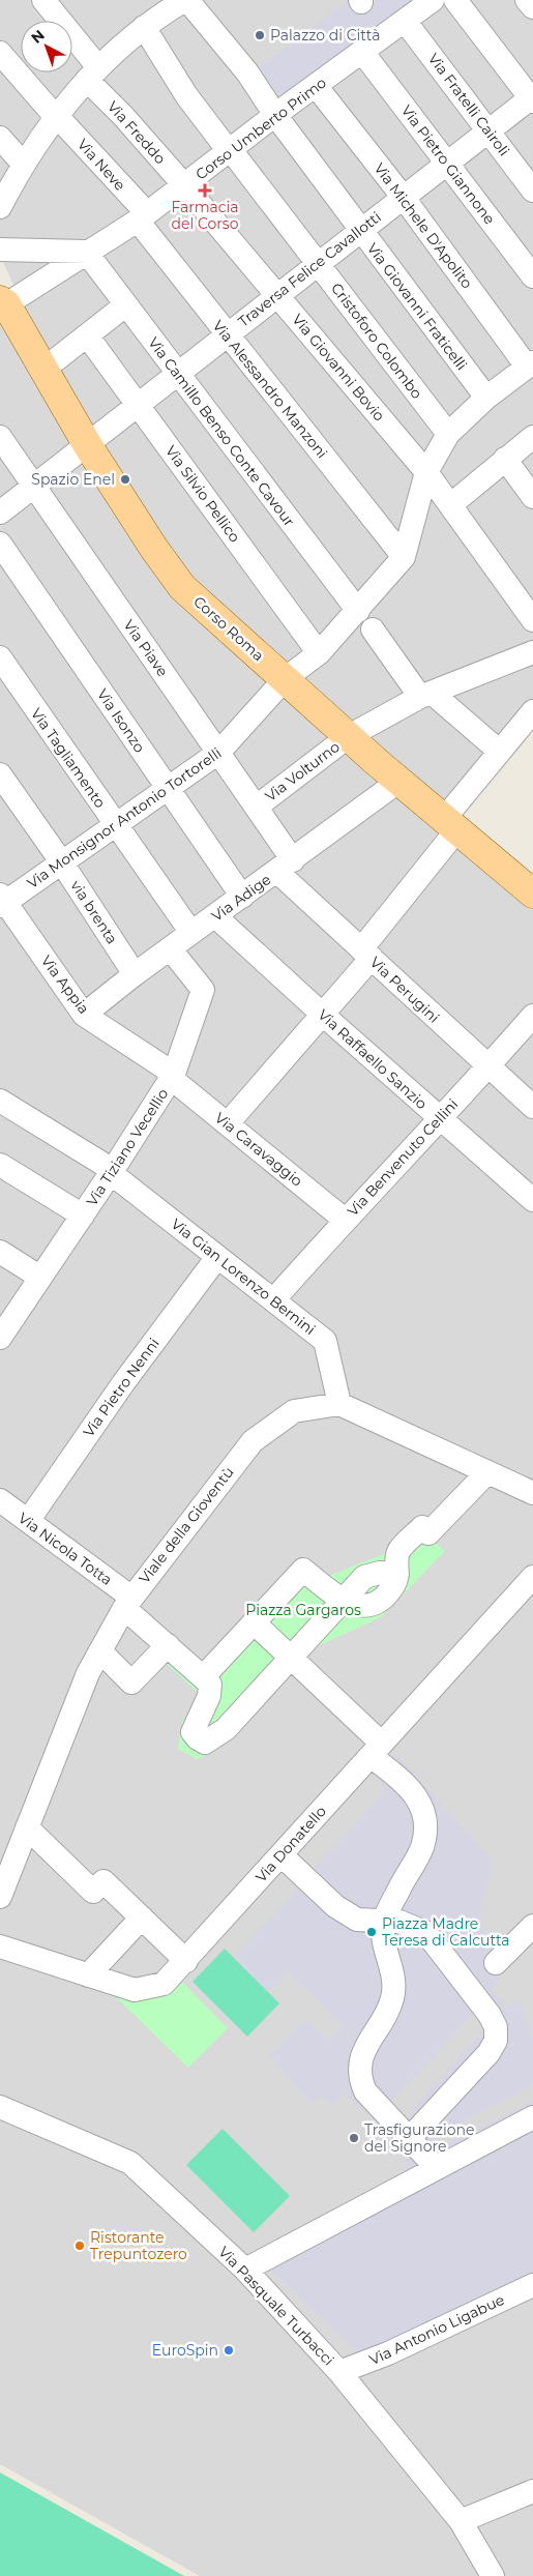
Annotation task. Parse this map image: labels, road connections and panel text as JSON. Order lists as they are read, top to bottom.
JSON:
{
  "streets": {
    "main road": ["Corso Roma"],
    "street": [
      "Via Fratelli Cairoli",
      "Corso Umberto Primo",
      "Via Freddo",
      "Via Neve",
      "Via Pietro Giannone",
      "Via Michele D'Apolito",
      "Traversa Felice Cavallotti",
      "Via Giovanni Fraticelli",
      "Cristoforo Colombo",
      "Via Giovanni Bovio",
      "Via Alessandro Manzoni",
      "Via Camillo Benso Conte Cavour",
      "Via Silvio Pellico",
      "Via Piave",
      "Via Isonzo",
      "Via Tagliamento",
      "Via Volturno",
      "Via Monsignor Antonio Tortorelli",
      "Via Adige",
      "via brenta",
      "Via Appia",
      "Via Perugini",
      "Via Raffaello Sanzio",
      "Via Tiziano Vecellio",
      "Via Caravaggio",
      "Via Benvenuto Cellini",
      "Via Gian Lorenzo Bernini",
      "Via Pietro Nenni",
      "Viale della Gioventù",
      "Via Nicola Totta",
      "Via Donatello",
      "Via Pasquale Turbacci",
      "Via Antonio Ligabue"
    ]
  },
  "crossings": [
    ["Via Fratelli Cairoli", "Corso Umberto Primo"],
    ["Via Fratelli Cairoli", "Traversa Felice Cavallotti"],
    ["Corso Umberto Primo", "Via Freddo"],
    ["Corso Umberto Primo", "Via Neve"],
    ["Corso Umberto Primo", "Via Pietro Giannone"],
    ["Corso Umberto Primo", "Via Michele D'Apolito"],
    ["Corso Umberto Primo", "Via Giovanni Fraticelli"],
    ["Corso Umberto Primo", "Cristoforo Colombo"],
    ["Corso Umberto Primo", "Via Giovanni Bovio"],
    ["Corso Umberto Primo", "Via Alessandro Manzoni"],
    ["Corso Umberto Primo", "Via Camillo Benso Conte Cavour"],
    ["Corso Umberto Primo", "Corso Roma"],
    ["Via Freddo", "Via Giovanni Bovio"],
    ["Via Neve", "Via Alessandro Manzoni"],
    ["Via Pietro Giannone", "Traversa Felice Cavallotti"],
    ["Via Michele D'Apolito", "Traversa Felice Cavallotti"],
    ["Traversa Felice Cavallotti", "Via Giovanni Fraticelli"],
    ["Traversa Felice Cavallotti", "Cristoforo Colombo"],
    ["Traversa Felice Cavallotti", "Via Giovanni Bovio"],
    ["Traversa Felice Cavallotti", "Via Alessandro Manzoni"],
    ["Traversa Felice Cavallotti", "Via Camillo Benso Conte Cavour"],
    ["Traversa Felice Cavallotti", "Via Silvio Pellico"],
    ["Traversa Felice Cavallotti", "Corso Roma"],
    ["Traversa Felice Cavallotti", "Via Piave"],
    ["Via Alessandro Manzoni", "Via Monsignor Antonio Tortorelli"],
    ["Via Camillo Benso Conte Cavour", "Via Monsignor Antonio Tortorelli"],
    ["Via Silvio Pellico", "Via Monsignor Antonio Tortorelli"],
    ["Corso Roma", "Via Volturno"],
    ["Corso Roma", "Via Monsignor Antonio Tortorelli"],
    ["Corso Roma", "Via Adige"],
    ["Via Piave", "Via Volturno"],
    ["Via Piave", "Via Monsignor Antonio Tortorelli"],
    ["Via Piave", "Via Adige"],
    ["Via Piave", "Via Perugini"],
    ["Via Isonzo", "Via Monsignor Antonio Tortorelli"],
    ["Via Isonzo", "Via Adige"],
    ["Via Tagliamento", "Via Monsignor Antonio Tortorelli"],
    ["Via Tagliamento", "Via Adige"],
    ["Via Monsignor Antonio Tortorelli", "via brenta"],
    ["Via Monsignor Antonio Tortorelli", "Via Appia"],
    ["Via Adige", "via brenta"],
    ["Via Adige", "Via Appia"],
    ["Via Adige", "Via Perugini"],
    ["Via Adige", "Via Raffaello Sanzio"],
    ["Via Adige", "Via Tiziano Vecellio"],
    ["Via Appia", "Via Tiziano Vecellio"],
    ["Via Appia", "Via Caravaggio"],
    ["Via Perugini", "Via Benvenuto Cellini"],
    ["Via Raffaello Sanzio", "Via Benvenuto Cellini"],
    ["Via Tiziano Vecellio", "Via Caravaggio"],
    ["Via Tiziano Vecellio", "Via Gian Lorenzo Bernini"],
    ["Via Caravaggio", "Via Benvenuto Cellini"],
    ["Via Benvenuto Cellini", "Via Gian Lorenzo Bernini"],
    ["Via Gian Lorenzo Bernini", "Via Pietro Nenni"],
    ["Via Gian Lorenzo Bernini", "Viale della Gioventù"],
    ["Via Pietro Nenni", "Via Nicola Totta"],
    ["Viale della Gioventù", "Via Nicola Totta"],
    ["Via Pasquale Turbacci", "Via Antonio Ligabue"]
  ],
  "parks": ["Piazza Gargaros"],
  "places": {
    "other": [
      "Palazzo di Città",
      "Spazio Enel",
      "Piazza Madre Teresa di Calcutta",
      "Trasfigurazione del Signore",
      "Ristorante Trepuntozero",
      "EuroSpin"
    ],
    "health": ["Farmacia del Corso"]
  },
  "north": "top left"
}
